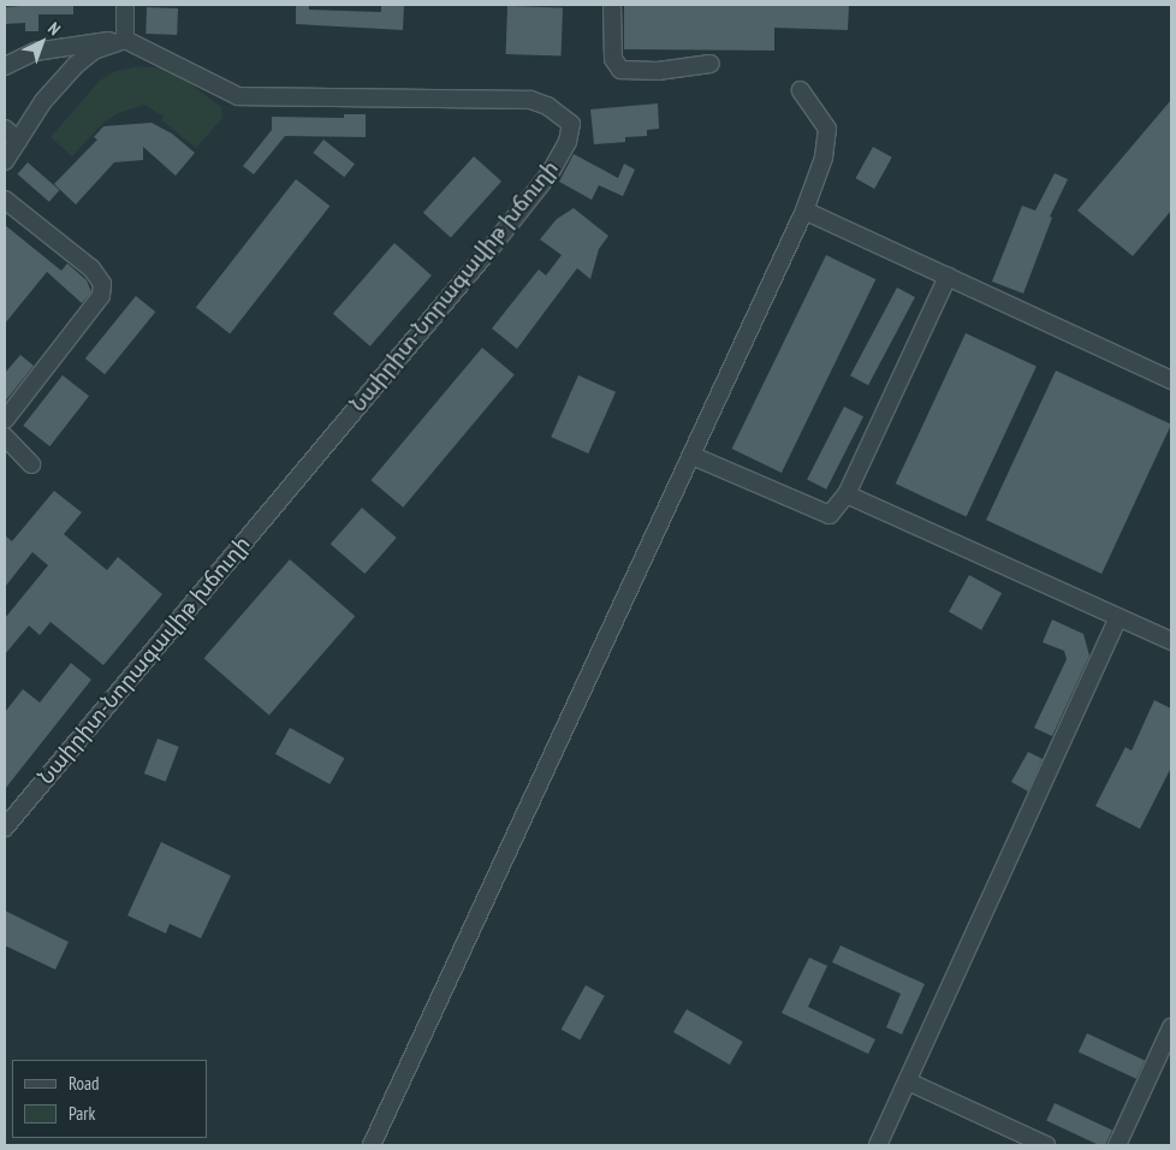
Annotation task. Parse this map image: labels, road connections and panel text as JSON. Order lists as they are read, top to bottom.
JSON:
{
  "streets": {
    "street": ["Նաիրիտ-Նորագավիթ խճուղի"]
  },
  "legend": ["Road", "Park"],
  "north": "top right"
}
